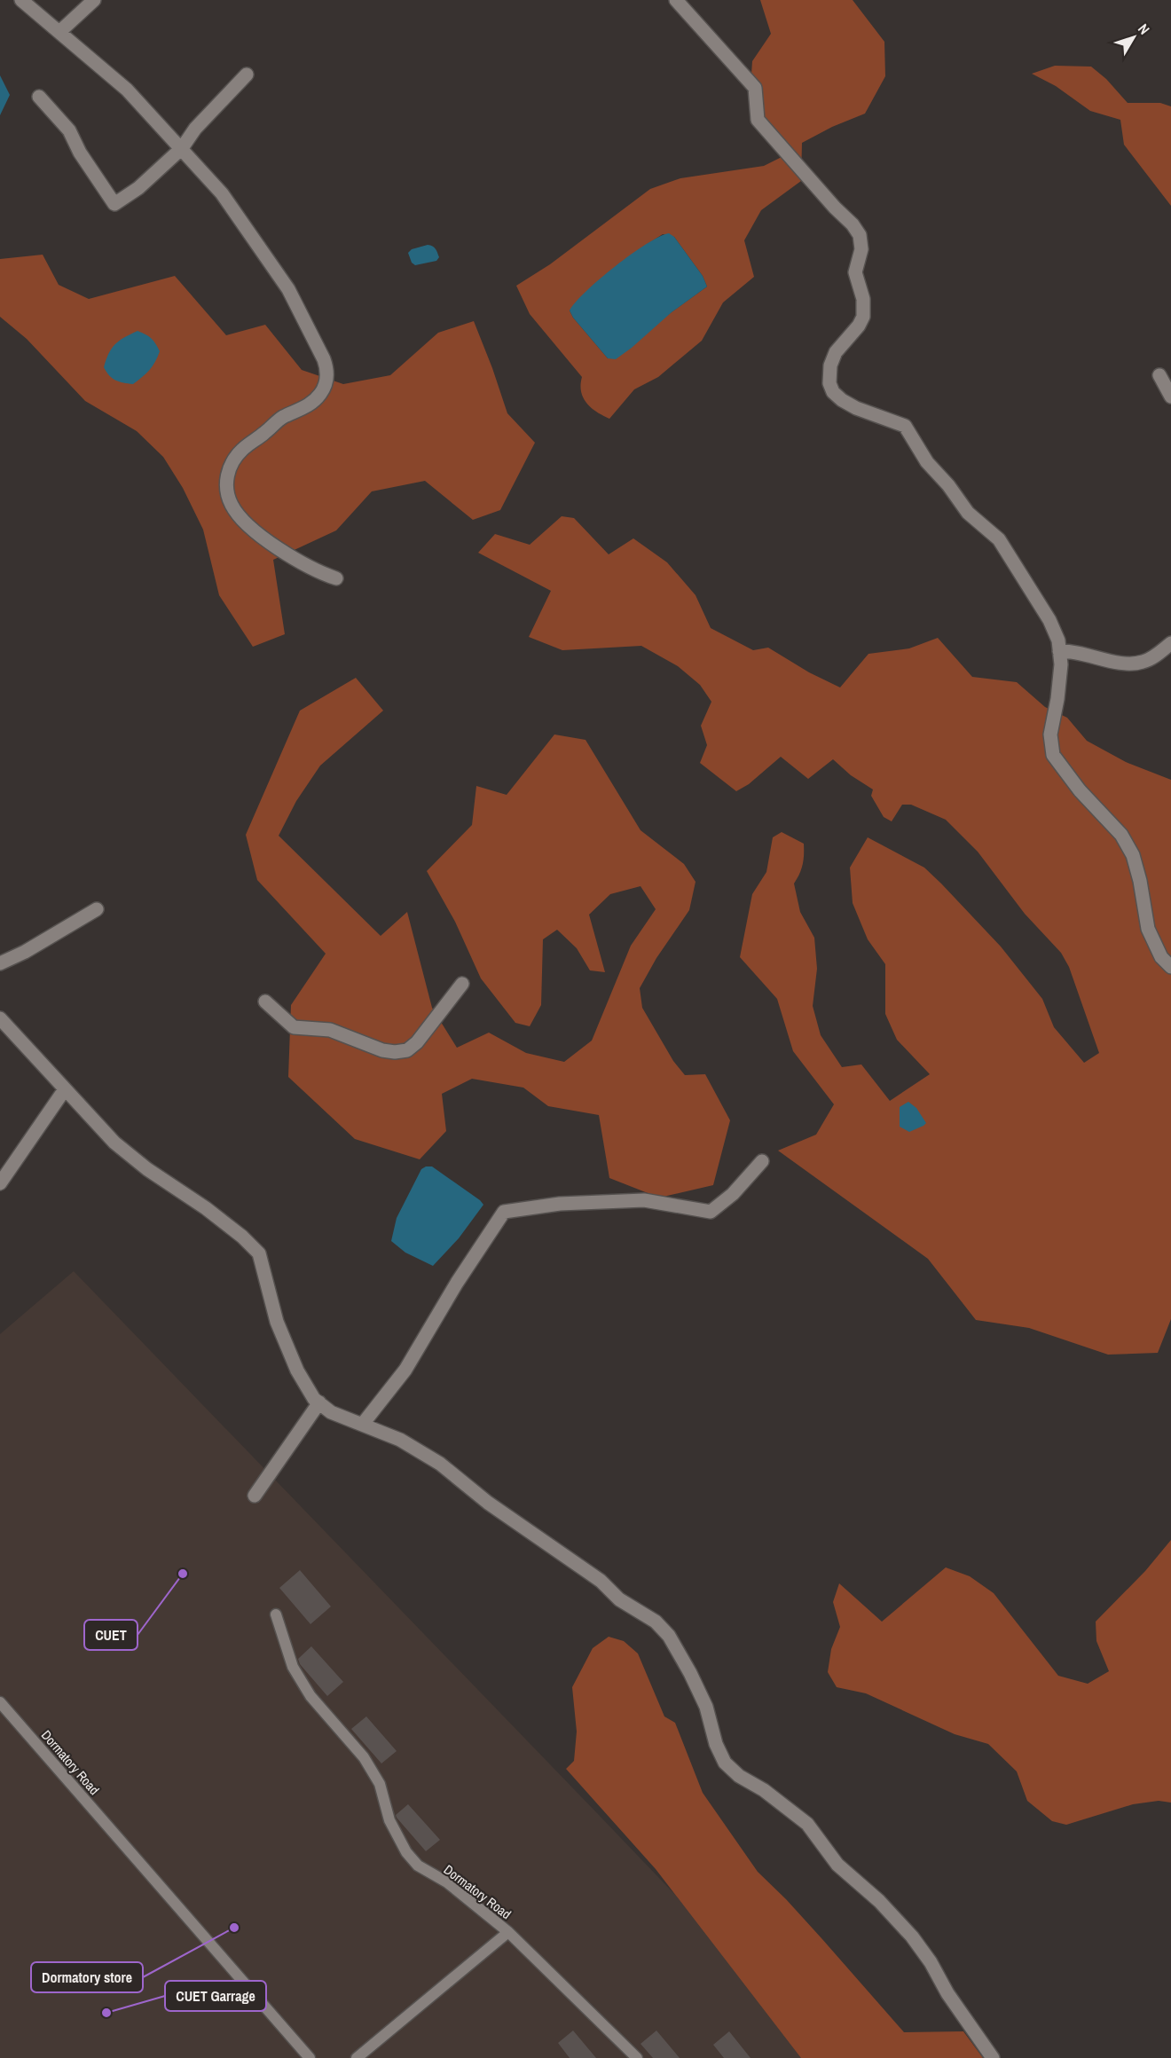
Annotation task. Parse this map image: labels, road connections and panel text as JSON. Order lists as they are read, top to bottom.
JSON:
{
  "streets": {
    "lane": ["Dormatory Road"]
  },
  "places": ["CUET", "Dormatory store", "CUET Garrage"],
  "north": "top right"
}
